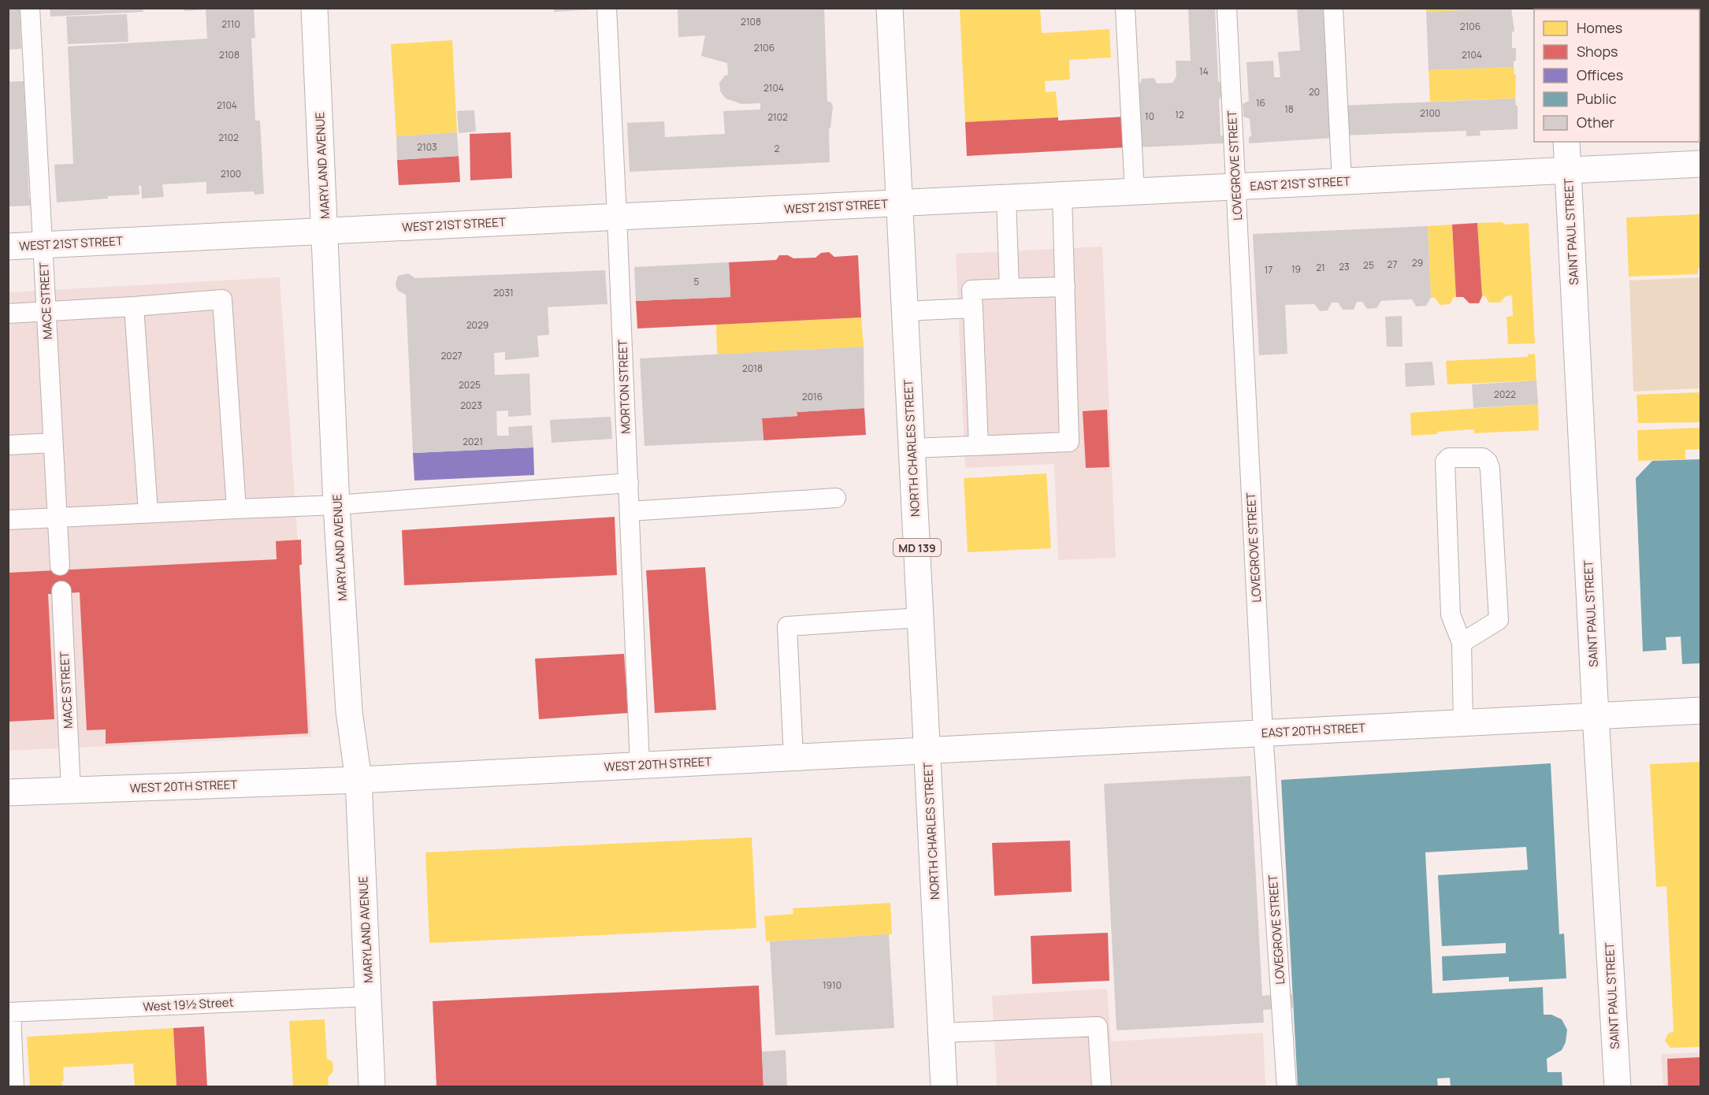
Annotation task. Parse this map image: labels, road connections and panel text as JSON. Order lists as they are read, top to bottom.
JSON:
{
  "streets": {
    "street": [
      "MARYLAND AVENUE",
      "EAST 21ST STREET",
      "WEST 21ST STREET",
      "SAINT PAUL STREET",
      "NORTH CHARLES STREET",
      "MD 139",
      "EAST 20TH STREET",
      "WEST 20TH STREET"
    ],
    "lane": [
      "LOVEGROVE STREET",
      "MACE STREET",
      "MORTON STREET",
      "West 19½ Street"
    ]
  },
  "crossings": [
    ["MARYLAND AVENUE", "WEST 21ST STREET"],
    ["MARYLAND AVENUE", "WEST 20TH STREET"],
    ["MARYLAND AVENUE", "West 19½ Street"],
    ["LOVEGROVE STREET", "EAST 21ST STREET"],
    ["LOVEGROVE STREET", "EAST 20TH STREET"],
    ["EAST 21ST STREET", "WEST 21ST STREET"],
    ["EAST 21ST STREET", "SAINT PAUL STREET"],
    ["EAST 21ST STREET", "NORTH CHARLES STREET"],
    ["WEST 21ST STREET", "MACE STREET"],
    ["WEST 21ST STREET", "MORTON STREET"],
    ["WEST 21ST STREET", "NORTH CHARLES STREET"],
    ["SAINT PAUL STREET", "EAST 20TH STREET"],
    ["MACE STREET", "WEST 20TH STREET"],
    ["MORTON STREET", "WEST 20TH STREET"],
    ["NORTH CHARLES STREET", "EAST 20TH STREET"],
    ["NORTH CHARLES STREET", "WEST 20TH STREET"],
    ["EAST 20TH STREET", "WEST 20TH STREET"]
  ],
  "house_numbers": [
    "2108",
    "2110",
    "2106",
    "2106",
    "2108",
    "2104",
    "14",
    "2104",
    "20",
    "16",
    "2104",
    "18",
    "2100",
    "12",
    "10",
    "2102",
    "2102",
    "2103",
    "2",
    "2100",
    "29",
    "27",
    "25",
    "23",
    "21",
    "19",
    "17",
    "5",
    "2031",
    "2029",
    "2027",
    "2018",
    "2025",
    "2022",
    "2016",
    "2023",
    "2021",
    "1910"
  ],
  "legend": [
    "Homes",
    "Shops",
    "Offices",
    "Public",
    "Other"
  ]
}
